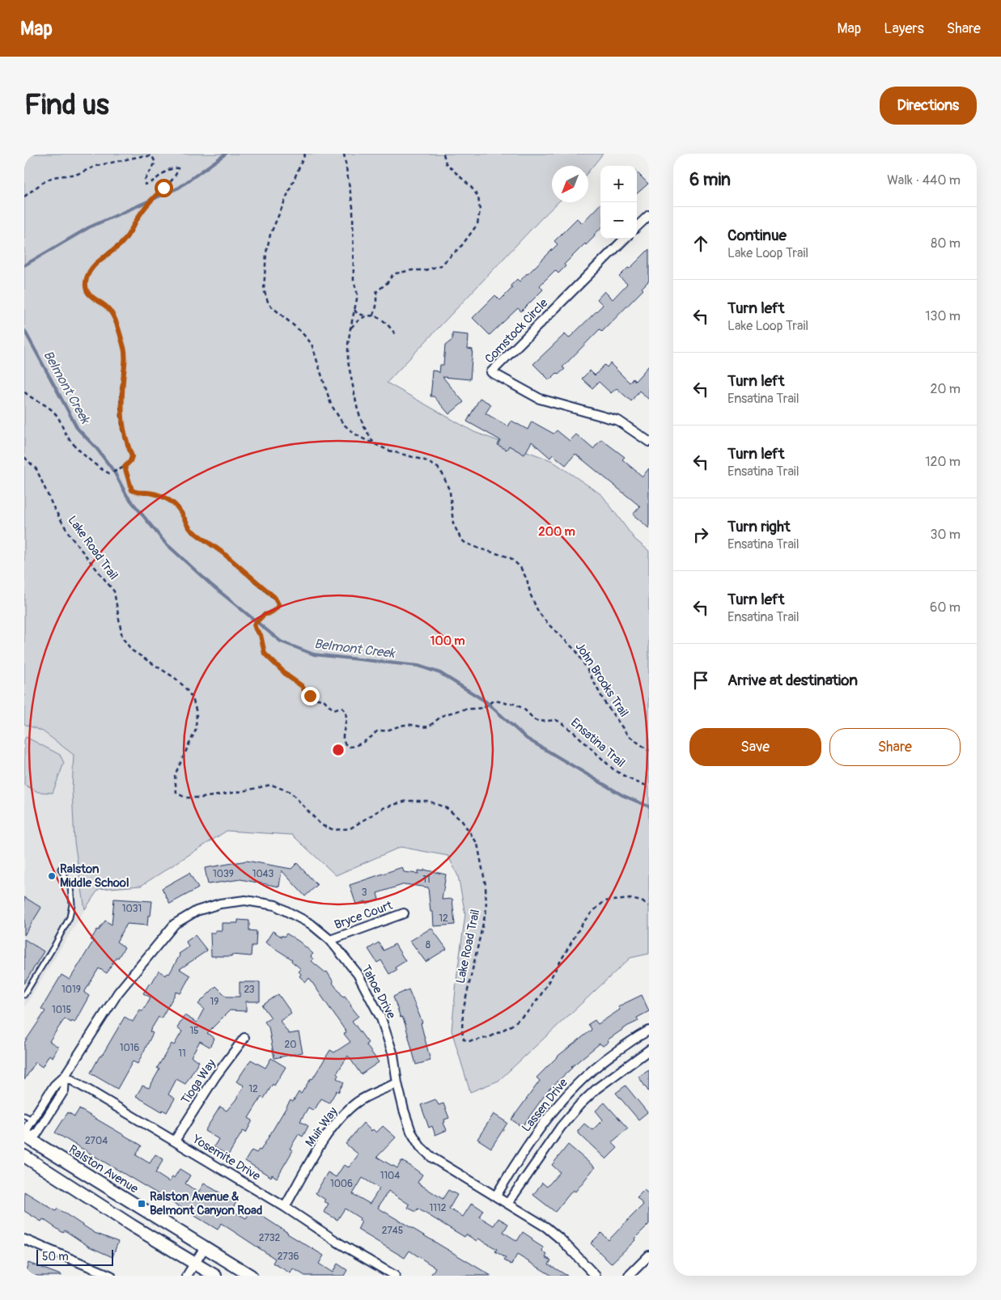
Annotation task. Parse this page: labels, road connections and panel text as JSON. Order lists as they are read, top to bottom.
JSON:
{
  "streets": {
    "main road": ["Ralston Avenue"],
    "street": [
      "Comstock Circle",
      "Bryce Court",
      "Tahoe Drive",
      "Tioga Way",
      "Lassen Drive",
      "Muir Way",
      "Yosemite Drive"
    ],
    "path": ["Lake Road Trail", "John Brooks Trail", "Ensatina Trail"]
  },
  "crossings": [
    ["Bryce Court", "Tahoe Drive"],
    ["Tahoe Drive", "Lassen Drive"],
    ["Tahoe Drive", "Muir Way"],
    ["Tahoe Drive", "Yosemite Drive"],
    ["Tahoe Drive", "Ralston Avenue"],
    ["Tioga Way", "Yosemite Drive"],
    ["Muir Way", "Yosemite Drive"]
  ],
  "water": ["Belmont Creek"],
  "places": {
    "other": ["Ralston Middle School"],
    "transit": ["Ralston Avenue & Belmont Canyon Road"]
  },
  "house_numbers": [
    "1039",
    "1043",
    "11",
    "3",
    "1031",
    "12",
    "8",
    "1019",
    "23",
    "19",
    "1015",
    "15",
    "20",
    "1016",
    "11",
    "12",
    "2704",
    "1104",
    "1006",
    "1112",
    "2745",
    "2732",
    "2736"
  ],
  "scale_bar": "50 m",
  "north": "bottom left",
  "page": {
    "header": "Map",
    "nav": ["Map", "Layers", "Share"],
    "buttons": [
      "Directions",
      ["Save", "Share"]
    ],
    "title": "Find us",
    "heading": ["6 min", "Walk · 440 m"],
    "map_buttons": ["+", "−"],
    "list": [
      ["Continue", "Lake Loop Trail", "80 m"],
      ["Turn left", "Lake Loop Trail", "130 m"],
      ["Turn left", "Ensatina Trail", "20 m"],
      ["Turn left", "Ensatina Trail", "120 m"],
      ["Turn right", "Ensatina Trail", "30 m"],
      ["Turn left", "Ensatina Trail", "60 m"],
      "Arrive at destination"
    ],
    "scale": "50 m"
  },
  "rings": ["200 m", "100 m"]
}
